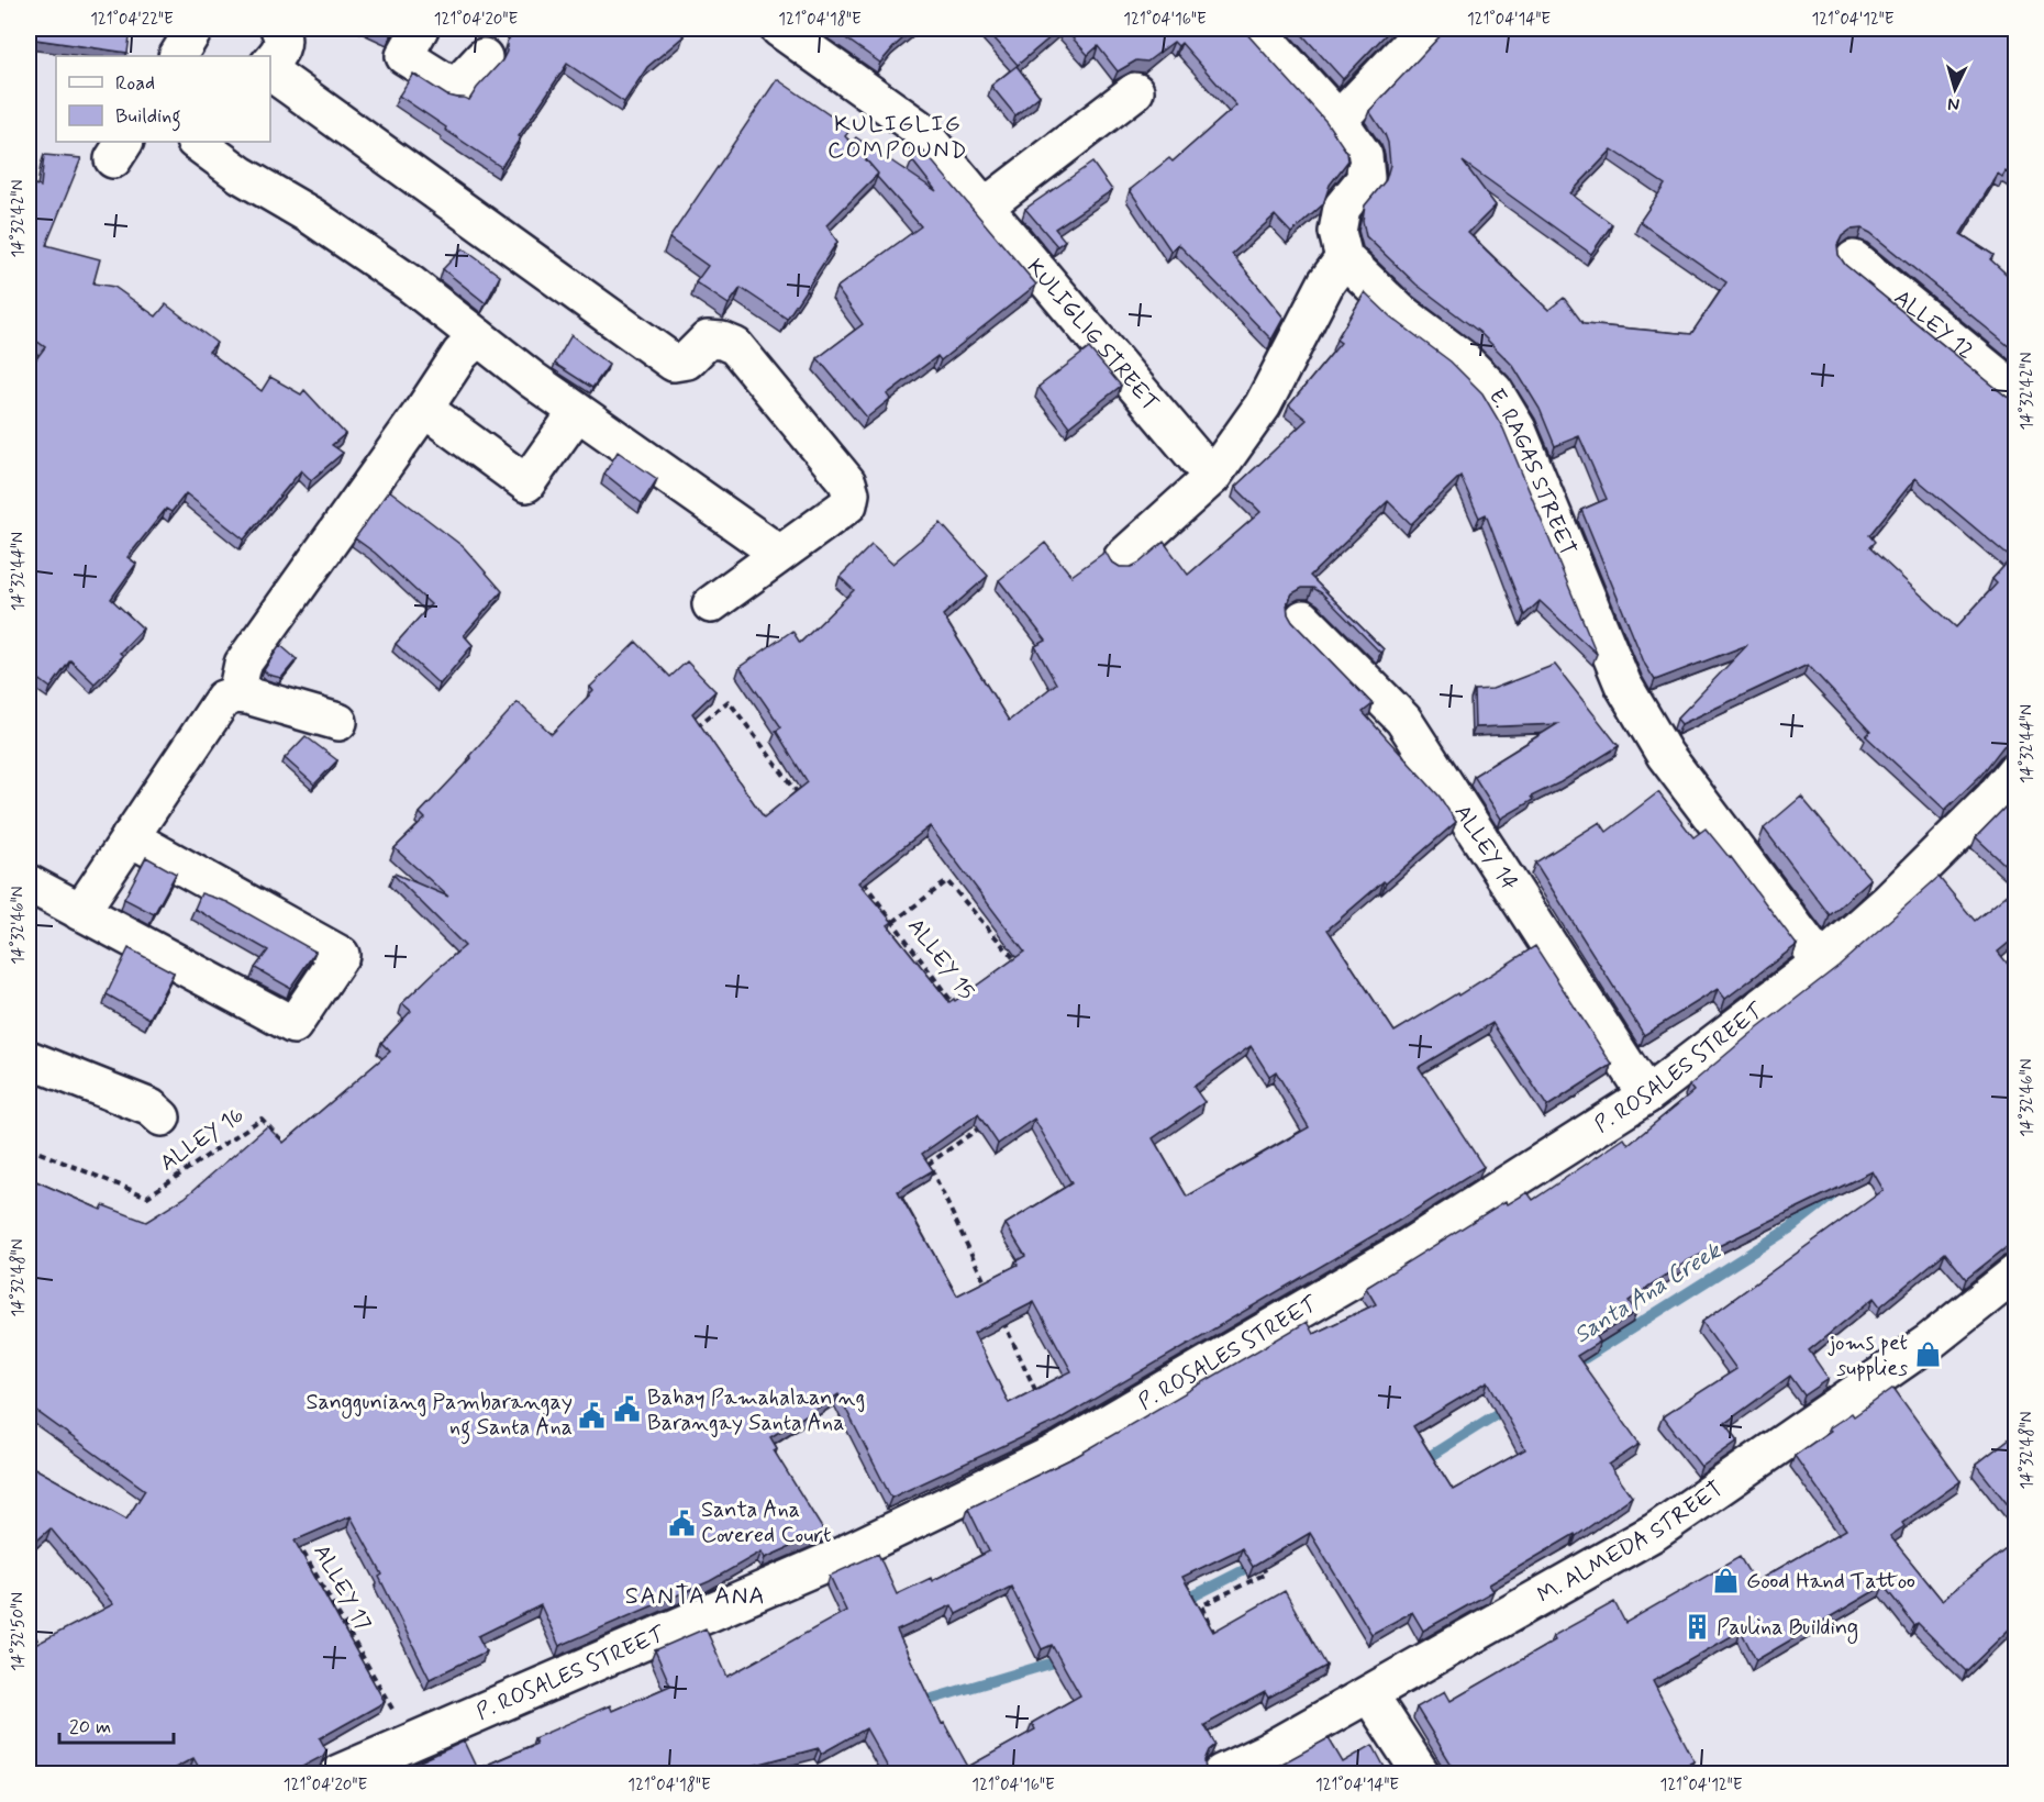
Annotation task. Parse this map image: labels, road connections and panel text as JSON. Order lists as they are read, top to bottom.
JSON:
{
  "streets": {
    "street": [
      "ALLEY 12",
      "KULIGLIG STREET",
      "E. RAGAS STREET",
      "ALLEY 14",
      "P. ROSALES STREET",
      "M. ALMEDA STREET"
    ],
    "path": ["ALLEY 15", "ALLEY 16", "ALLEY 17"]
  },
  "crossings": [
    ["E. RAGAS STREET", "P. ROSALES STREET"],
    ["ALLEY 14", "P. ROSALES STREET"],
    ["P. ROSALES STREET", "ALLEY 17"]
  ],
  "districts": ["KULIGLIG COMPOUND", "SANTA ANA"],
  "water": ["Santa Ana Creek"],
  "places": {
    "shop": ["joms pet supplies", "Good Hand Tattoo"],
    "public building": ["Bahay Pamahalaan ng Barangay Santa Ana", "Sangguniang Pambarangay ng Santa Ana", "Santa Ana Covered Court"],
    "building": ["Paulina Building"]
  },
  "legend": ["Road", "Building"],
  "scale_bar": "20 m",
  "north": "bottom",
  "coordinates": [
    "121°04'22\"E",
    "121°04'20\"E",
    "121°04'18\"E",
    "121°04'16\"E",
    "121°04'14\"E",
    "121°04'12\"E",
    "14°32'42\"N",
    "14°32'44\"N",
    "14°32'46\"N",
    "14°32'48\"N",
    "14°32'50\"N"
  ]
}
